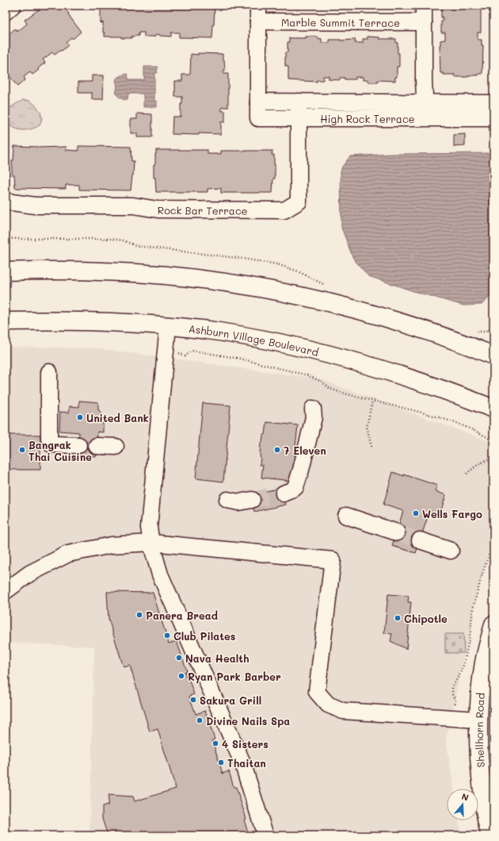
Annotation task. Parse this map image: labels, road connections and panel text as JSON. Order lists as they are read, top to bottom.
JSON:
{
  "streets": {
    "main road": ["Ashburn Village Boulevard", "Shellhorn Road"],
    "street": ["Marble Summit Terrace", "High Rock Terrace", "Rock Bar Terrace"]
  },
  "crossings": [
    ["Marble Summit Terrace", "High Rock Terrace"],
    ["High Rock Terrace", "Rock Bar Terrace"]
  ],
  "places": [
    "United Bank",
    "Bangrak Thai Cuisine",
    "7 Eleven",
    "Wells Fargo",
    "Panera Bread",
    "Chipotle",
    "Club Pilates",
    "Nava Health",
    "Ryan Park Barber",
    "Sakura Grill",
    "Divine Nails Spa",
    "4 Sisters",
    "Thaitan"
  ],
  "north": "top"
}
